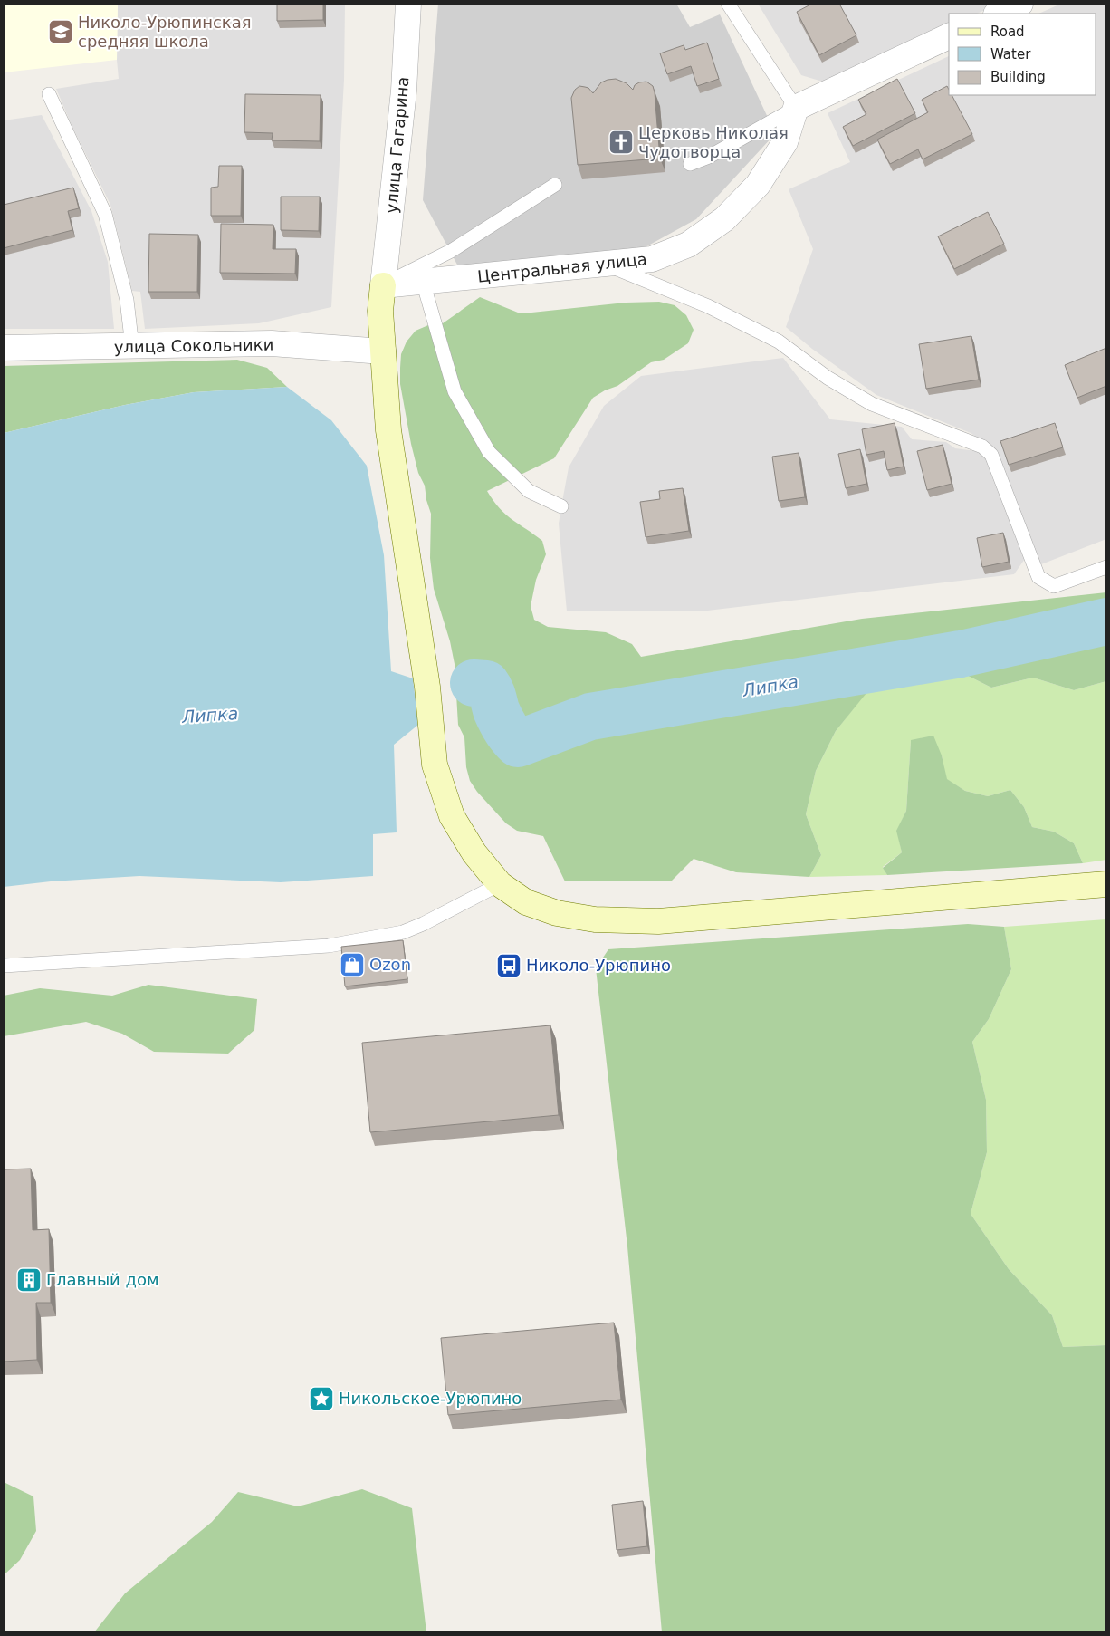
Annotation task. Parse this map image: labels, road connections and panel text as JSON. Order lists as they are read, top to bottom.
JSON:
{
  "streets": {
    "street": ["улица Гагарина", "Центральная улица", "улица Сокольники"]
  },
  "crossings": [
    ["улица Гагарина", "Центральная улица"]
  ],
  "water": ["Липка"],
  "places": {
    "school or university": ["Николо-Урюпинская средняя школа"],
    "church": ["Церковь Николая Чудотворца"],
    "shop": ["Ozon"],
    "bus stop": ["Николо-Урюпино"],
    "building": ["Главный дом"],
    "place": ["Никольское-Урюпино"]
  },
  "legend": ["Road", "Water", "Building"]
}
